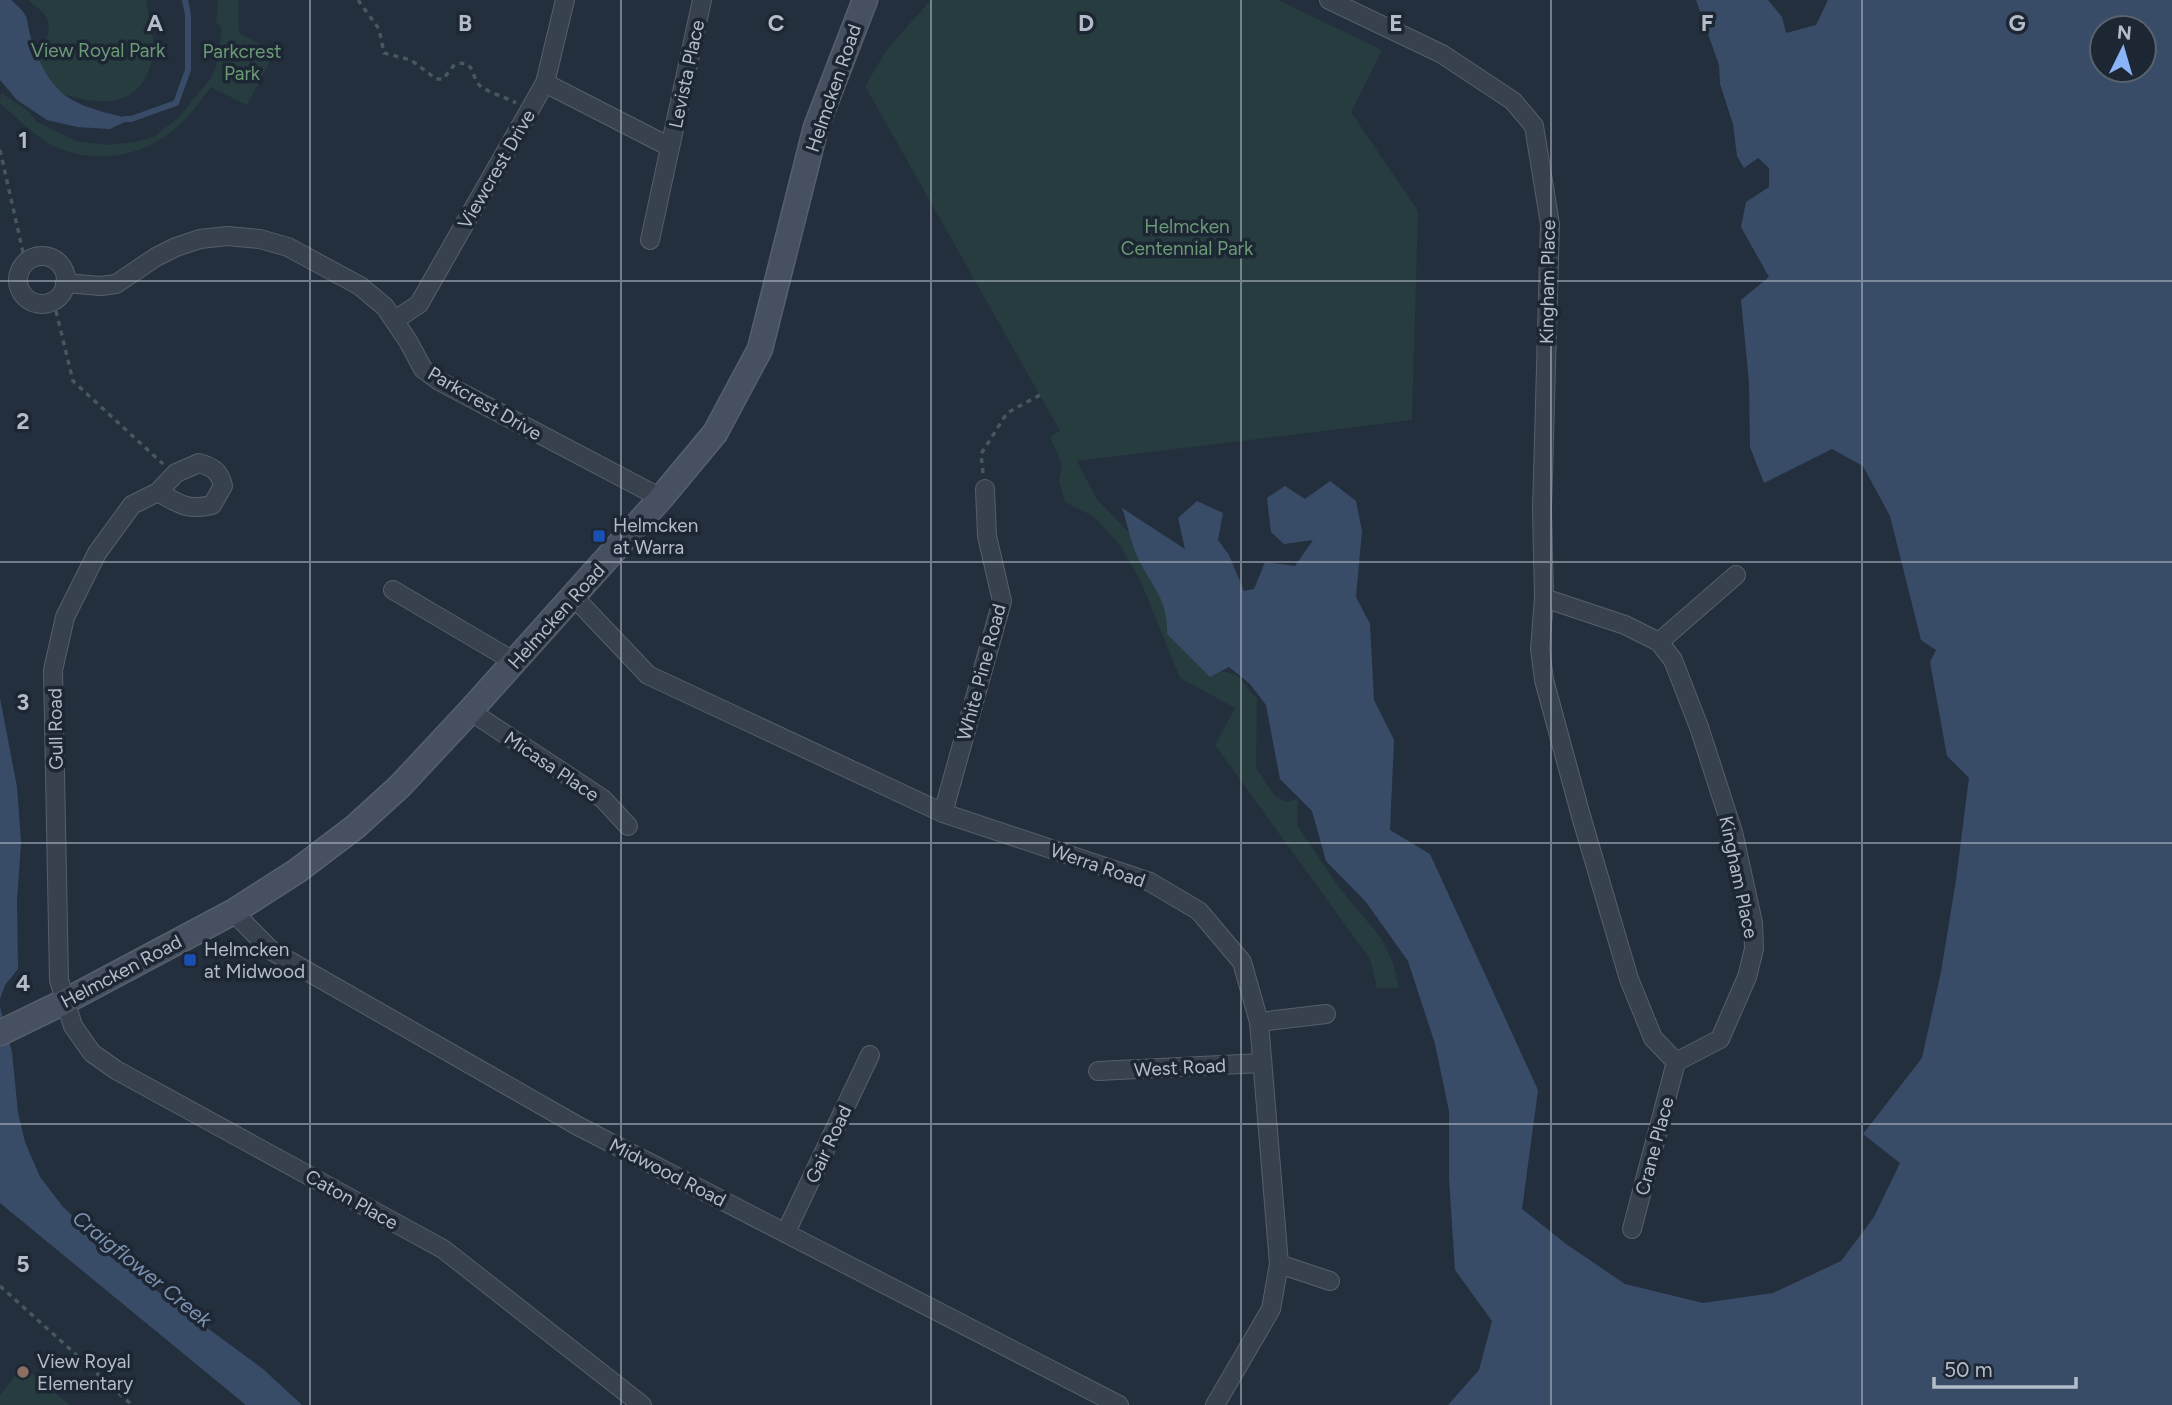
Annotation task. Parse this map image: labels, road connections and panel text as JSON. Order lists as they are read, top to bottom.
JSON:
{
  "streets": {
    "main road": ["Helmcken Road"],
    "street": [
      "Levista Place",
      "Viewcrest Drive",
      "Kingham Place",
      "Parkcrest Drive",
      "White Pine Road",
      "Gull Road",
      "Micasa Place",
      "Werra Road",
      "West Road",
      "Gair Road",
      "Crane Place",
      "Midwood Road",
      "Caton Place"
    ]
  },
  "crossings": [
    ["Levista Place", "Viewcrest Drive"],
    ["Helmcken Road", "Parkcrest Drive"],
    ["Helmcken Road", "Gull Road"],
    ["Helmcken Road", "Micasa Place"],
    ["Helmcken Road", "Werra Road"],
    ["Helmcken Road", "Midwood Road"],
    ["Helmcken Road", "Caton Place"],
    ["Viewcrest Drive", "Parkcrest Drive"],
    ["Kingham Place", "Crane Place"],
    ["White Pine Road", "Werra Road"],
    ["Gull Road", "Caton Place"],
    ["Werra Road", "West Road"],
    ["Gair Road", "Midwood Road"]
  ],
  "water": ["Craigflower Creek"],
  "parks": ["View Royal Park", "Parkcrest Park", "Helmcken Centennial Park"],
  "places": {
    "transit": ["Helmcken at Warra", "Helmcken at Midwood"],
    "other": ["View Royal Elementary"]
  },
  "scale_bar": "50 m",
  "north": "top",
  "grid": {
    "columns": [
      "A",
      "B",
      "C",
      "D",
      "E",
      "F",
      "G"
    ],
    "rows": [
      "1",
      "2",
      "3",
      "4",
      "5"
    ]
  }
}
